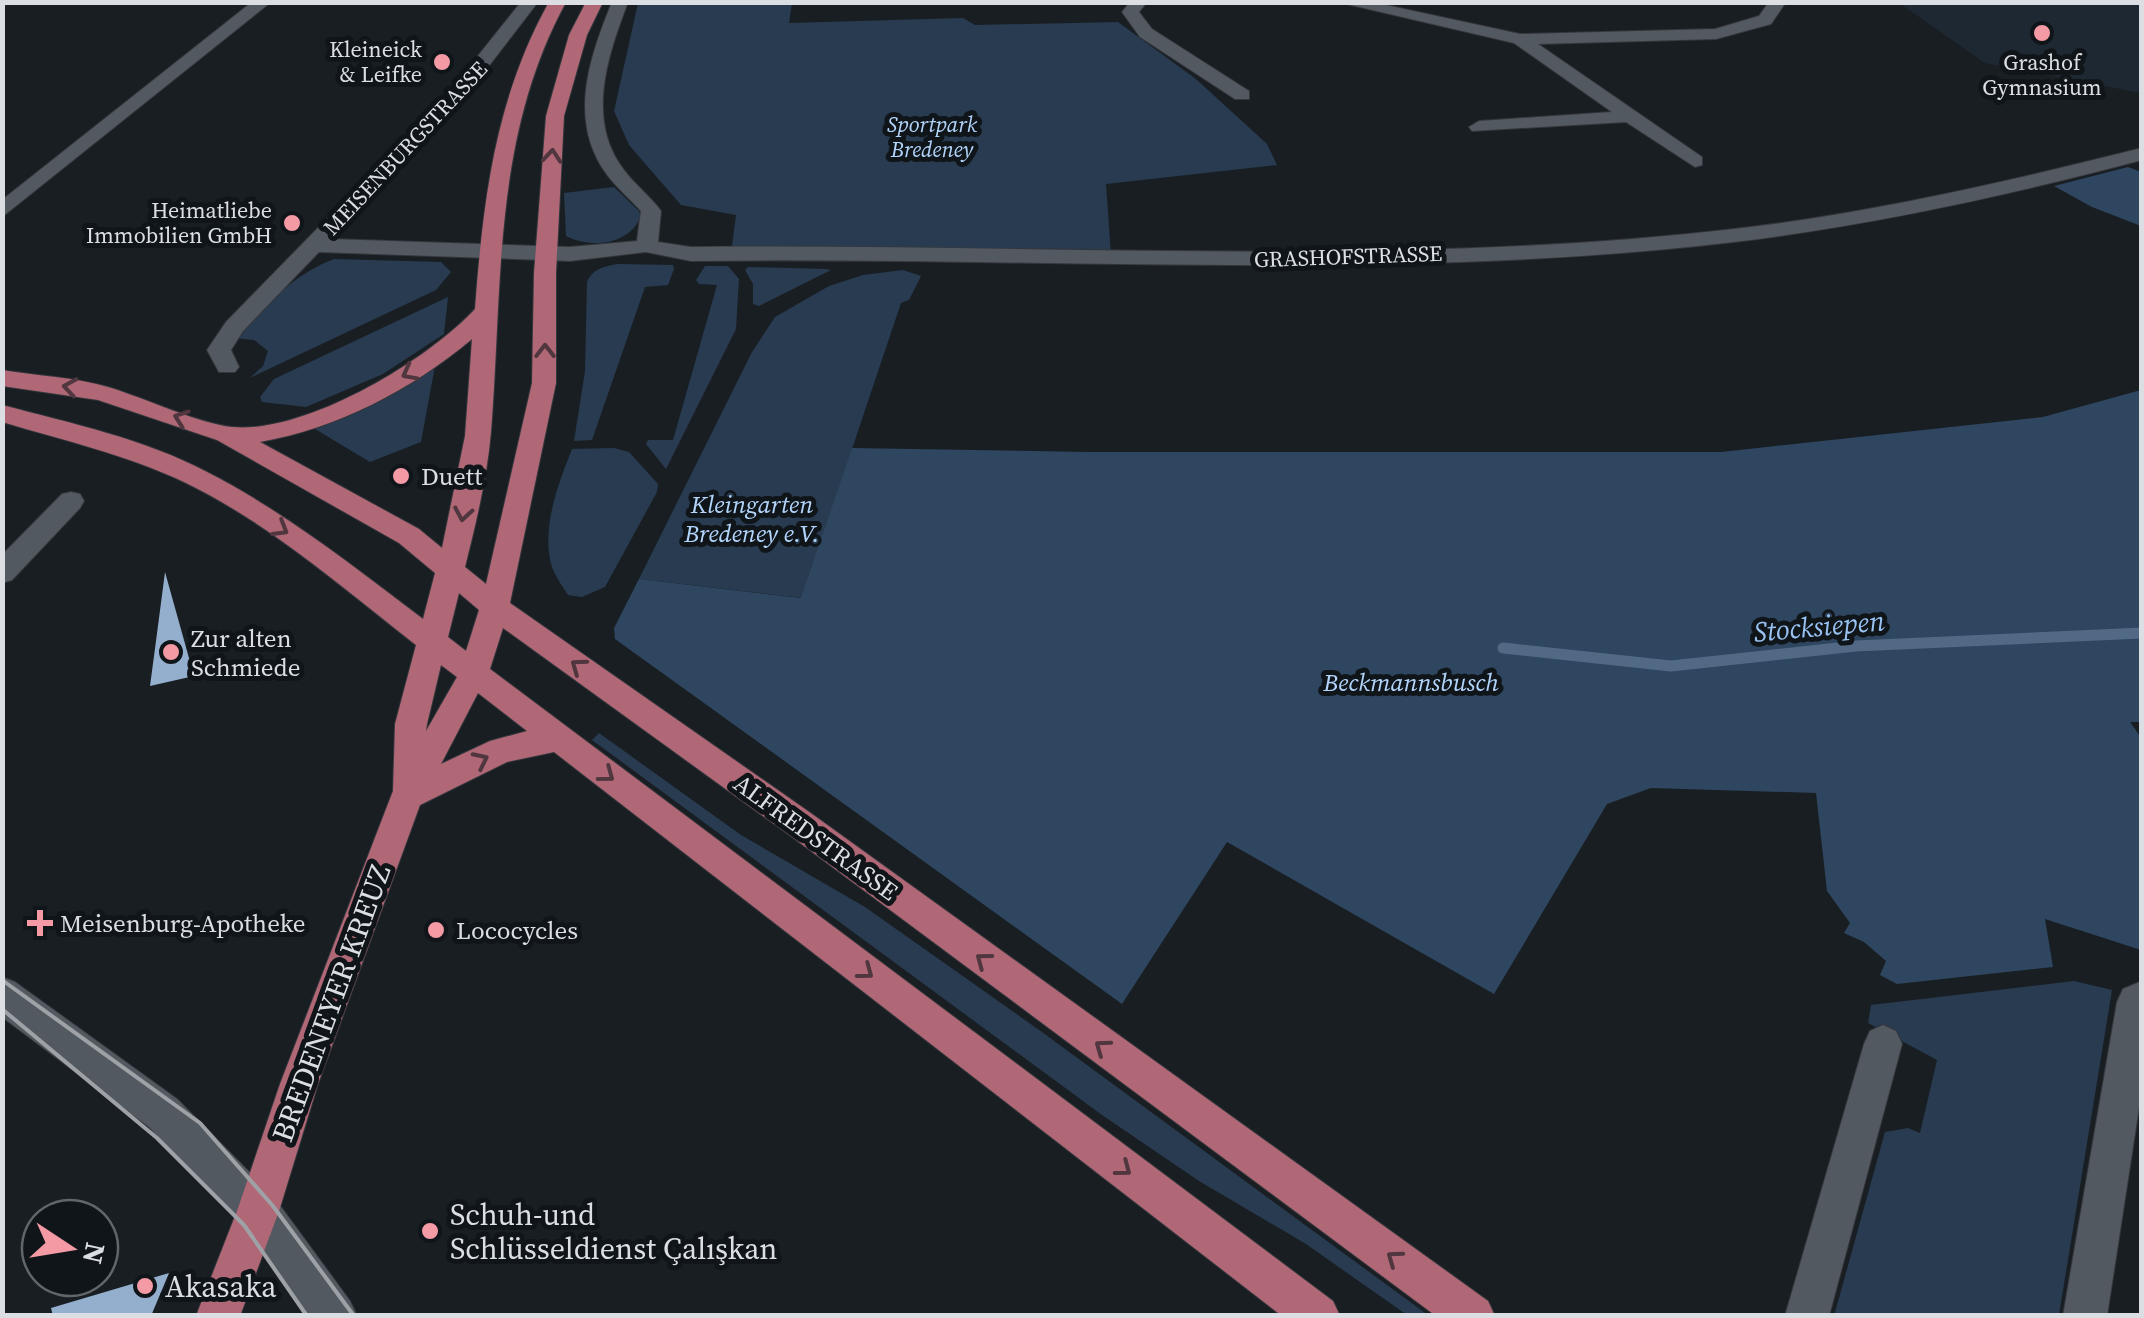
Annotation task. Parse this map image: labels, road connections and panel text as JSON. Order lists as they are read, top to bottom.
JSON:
{
  "streets": {
    "main road": ["MEISENBURGSTRASSE", "ALFREDSTRASSE", "BREDENEYER KREUZ"],
    "street": ["GRASHOFSTRASSE"]
  },
  "crossings": [
    ["MEISENBURGSTRASSE", "GRASHOFSTRASSE"],
    ["MEISENBURGSTRASSE", "ALFREDSTRASSE"],
    ["MEISENBURGSTRASSE", "BREDENEYER KREUZ"],
    ["ALFREDSTRASSE", "BREDENEYER KREUZ"]
  ],
  "water": ["Stocksiepen"],
  "parks": ["Sportpark Bredeney", "Kleingarten Bredeney e.V.", "Beckmannsbusch"],
  "places": {
    "other": [
      "Grashof Gymnasium",
      "Kleineick & Leifke",
      "Heimatliebe Immobilien GmbH",
      "Duett",
      "Zur alten Schmiede",
      "Lococycles",
      "Schuh-und Schlüsseldienst Çalışkan",
      "Akasaka"
    ],
    "health": ["Meisenburg-Apotheke"]
  },
  "north": "right"
}
